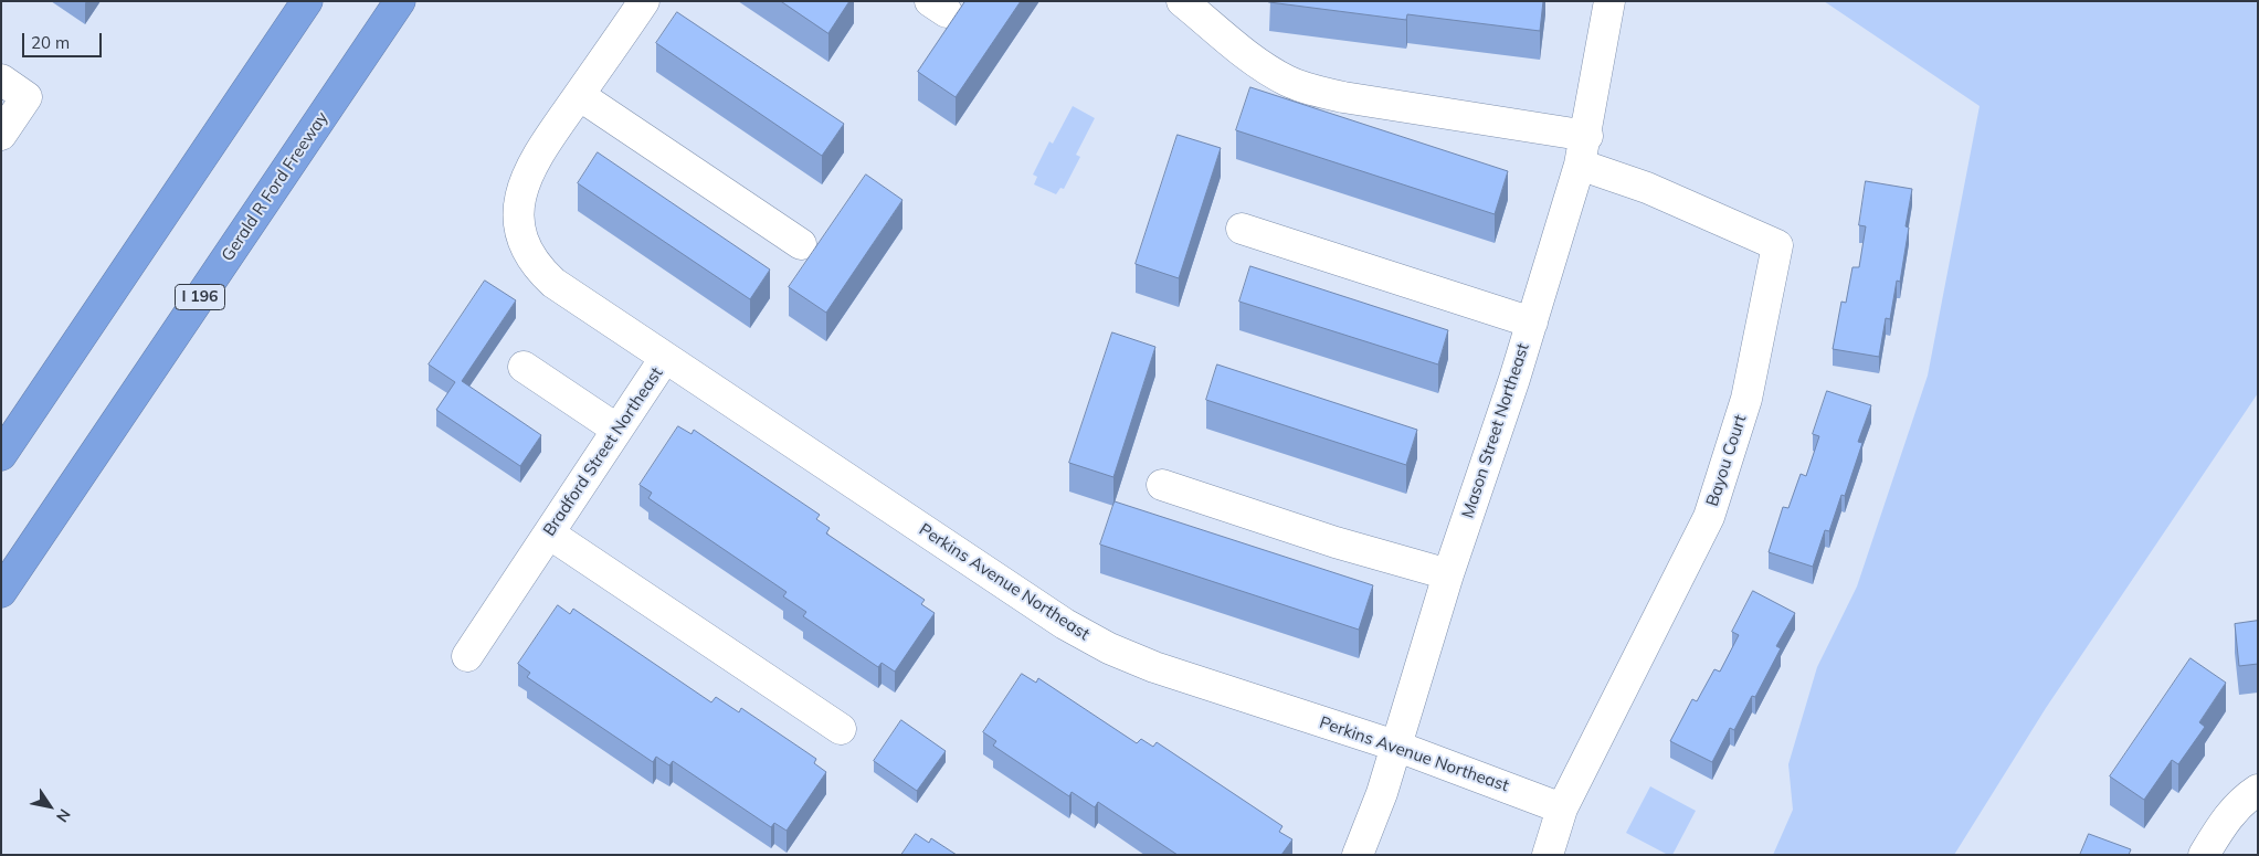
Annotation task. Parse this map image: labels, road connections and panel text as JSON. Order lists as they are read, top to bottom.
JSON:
{
  "streets": {
    "highway": ["Gerald R Ford Freeway", "I 196"],
    "street": [
      "Mason Street Northeast",
      "Bradford Street Northeast",
      "Bayou Court",
      "Perkins Avenue Northeast"
    ]
  },
  "crossings": [
    ["Mason Street Northeast", "Bayou Court"],
    ["Mason Street Northeast", "Perkins Avenue Northeast"],
    ["Bradford Street Northeast", "Perkins Avenue Northeast"],
    ["Bayou Court", "Perkins Avenue Northeast"]
  ],
  "scale_bar": "20 m",
  "north": "bottom right"
}
